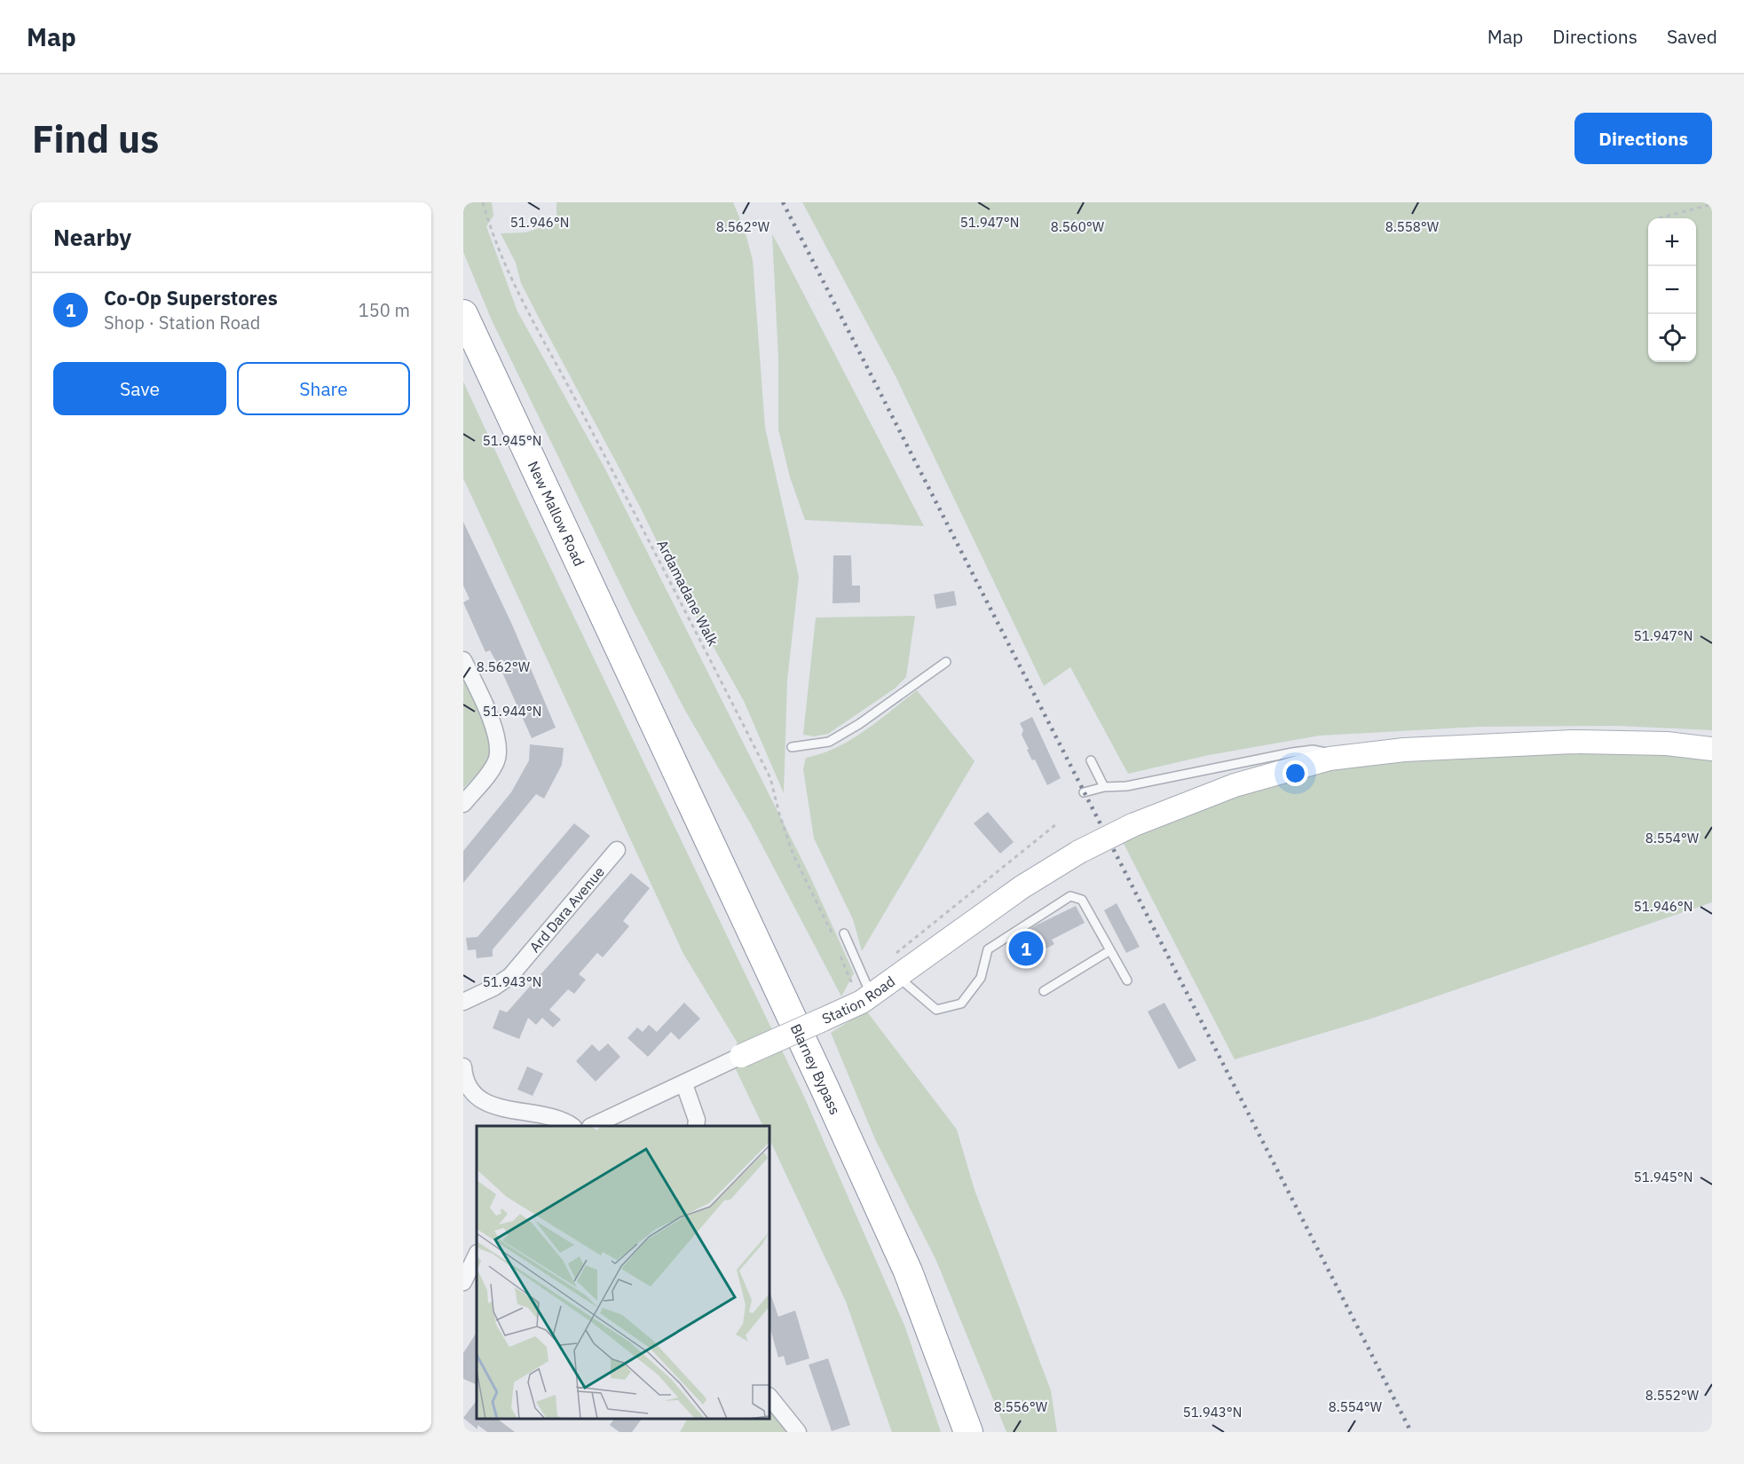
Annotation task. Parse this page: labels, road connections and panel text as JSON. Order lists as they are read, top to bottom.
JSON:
{
  "streets": {
    "highway": ["New Mallow Road", "Blarney Bypass"],
    "street": ["Ard Dara Avenue", "Station Road"],
    "path": ["Ardamadane Walk"]
  },
  "crossings": [
    ["New Mallow Road", "Blarney Bypass"]
  ],
  "page": {
    "header": "Map",
    "nav": ["Map", "Directions", "Saved"],
    "buttons": [
      "Directions",
      ["Save", "Share"]
    ],
    "title": "Find us",
    "heading": "Nearby",
    "map_buttons": ["+", "−"],
    "list": [
      {
        "mark": "1",
        "name": "Co-Op Superstores",
        "note": "Shop · Station Road",
        "value": "150 m"
      }
    ],
    "pins": "1"
  },
  "coordinates": [
    "51.946°N",
    "51.947°N",
    "8.562°W",
    "8.560°W",
    "8.558°W",
    "51.945°N",
    "51.944°N",
    "8.554°W",
    "51.943°N",
    "8.552°W",
    "8.556°W"
  ]
}
